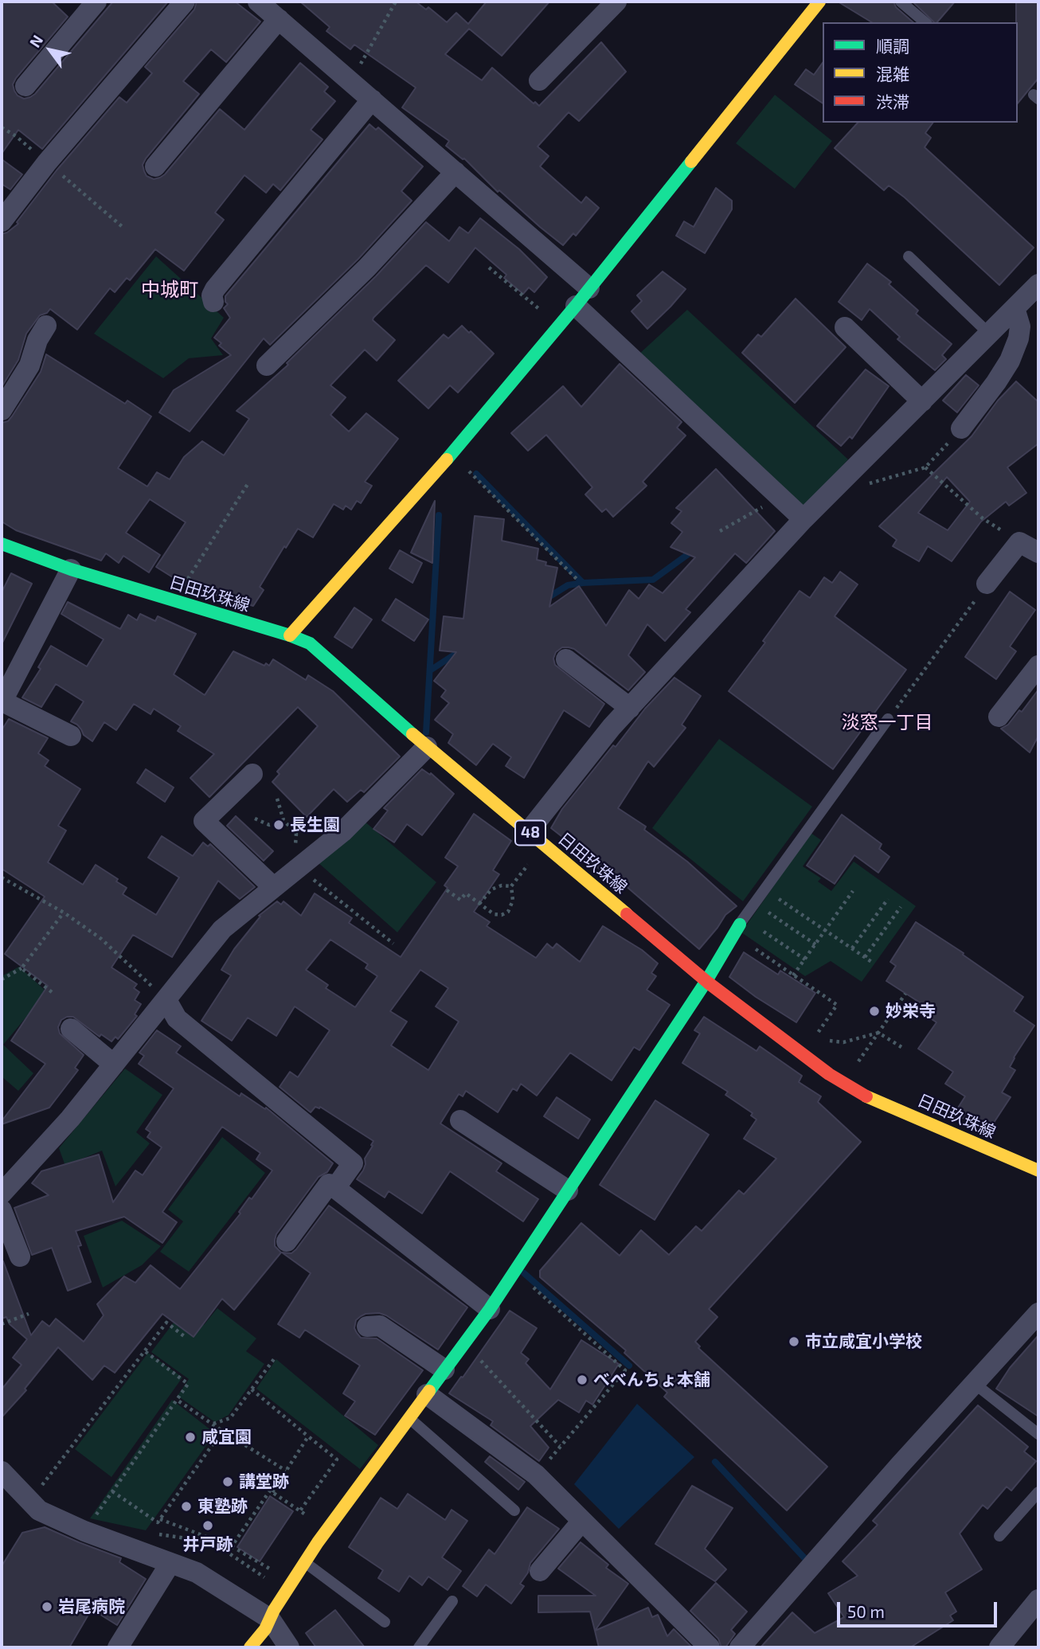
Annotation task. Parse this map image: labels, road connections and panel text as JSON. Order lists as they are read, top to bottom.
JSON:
{
  "streets": {
    "street": ["日田玖珠線", "48"]
  },
  "districts": ["中城町", "淡窓一丁目"],
  "places": [
    "長生園",
    "妙栄寺",
    "市立咸宜小学校",
    "べべんちょ本舗",
    "咸宜園",
    "講堂跡",
    "東塾跡",
    "井戸跡",
    "岩尾病院"
  ],
  "legend": ["順調", "混雑", "渋滞"],
  "scale_bar": "50 m",
  "north": "top left"
}
